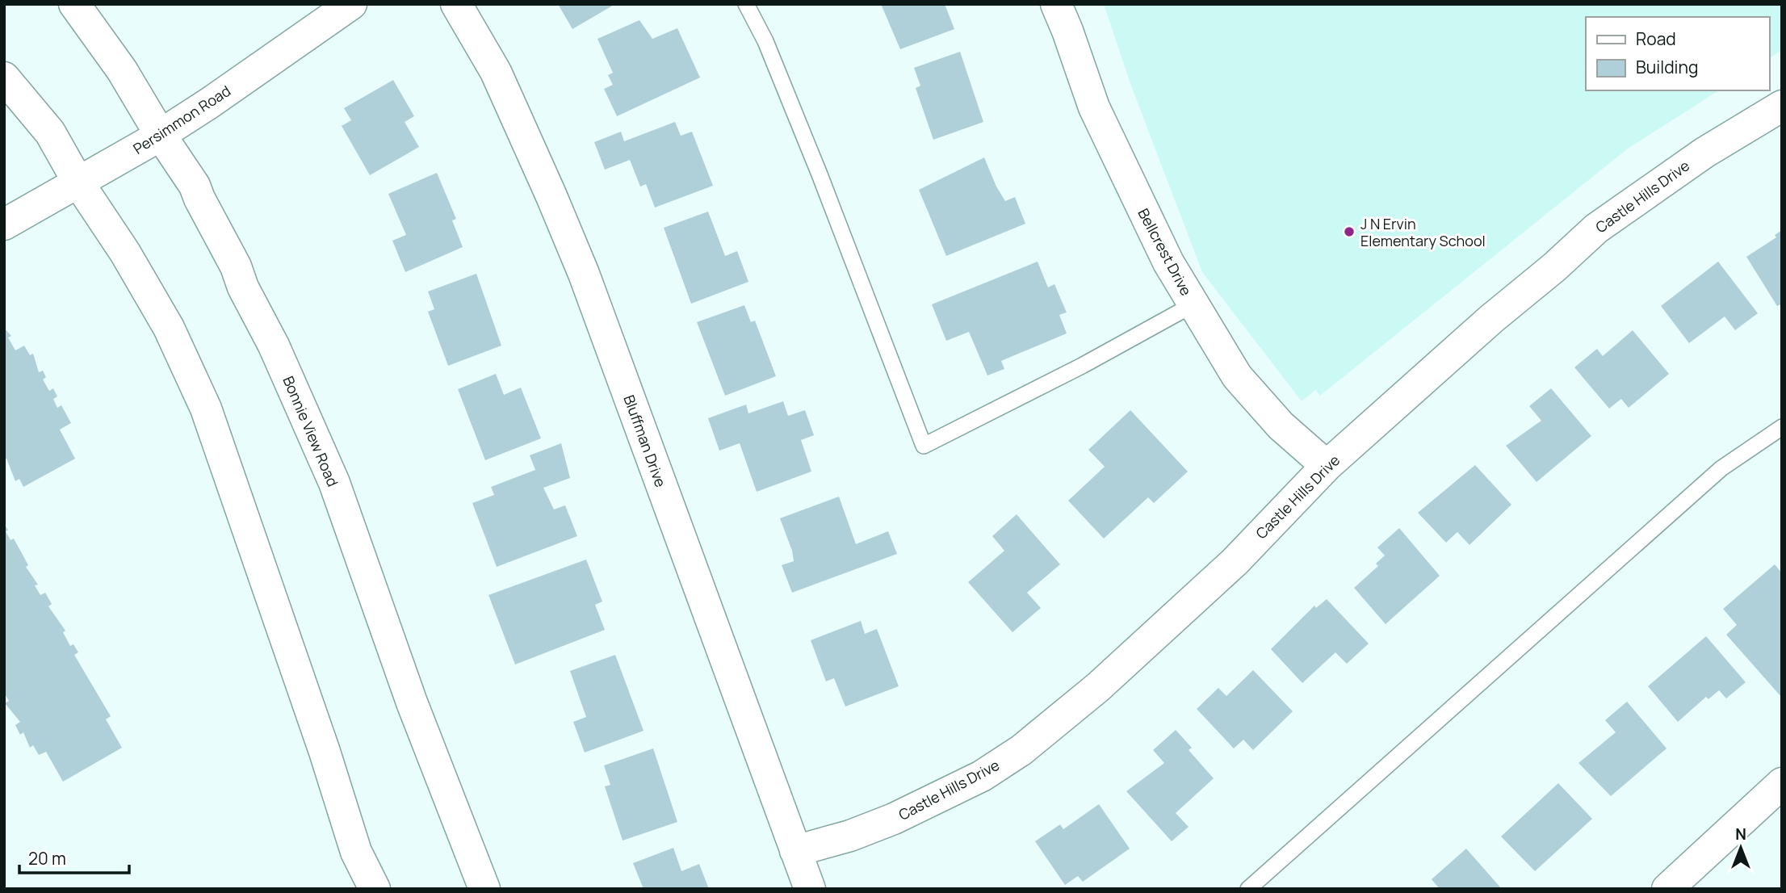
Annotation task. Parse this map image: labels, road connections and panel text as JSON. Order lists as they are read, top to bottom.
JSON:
{
  "streets": {
    "street": [
      "Persimmon Road",
      "Castle Hills Drive",
      "Bellcrest Drive",
      "Bonnie View Road",
      "Bluffman Drive"
    ]
  },
  "crossings": [
    ["Persimmon Road", "Bonnie View Road"],
    ["Castle Hills Drive", "Bellcrest Drive"],
    ["Castle Hills Drive", "Bluffman Drive"]
  ],
  "places": ["J N Ervin Elementary School"],
  "legend": ["Road", "Building"],
  "scale_bar": "20 m",
  "north": "top"
}
